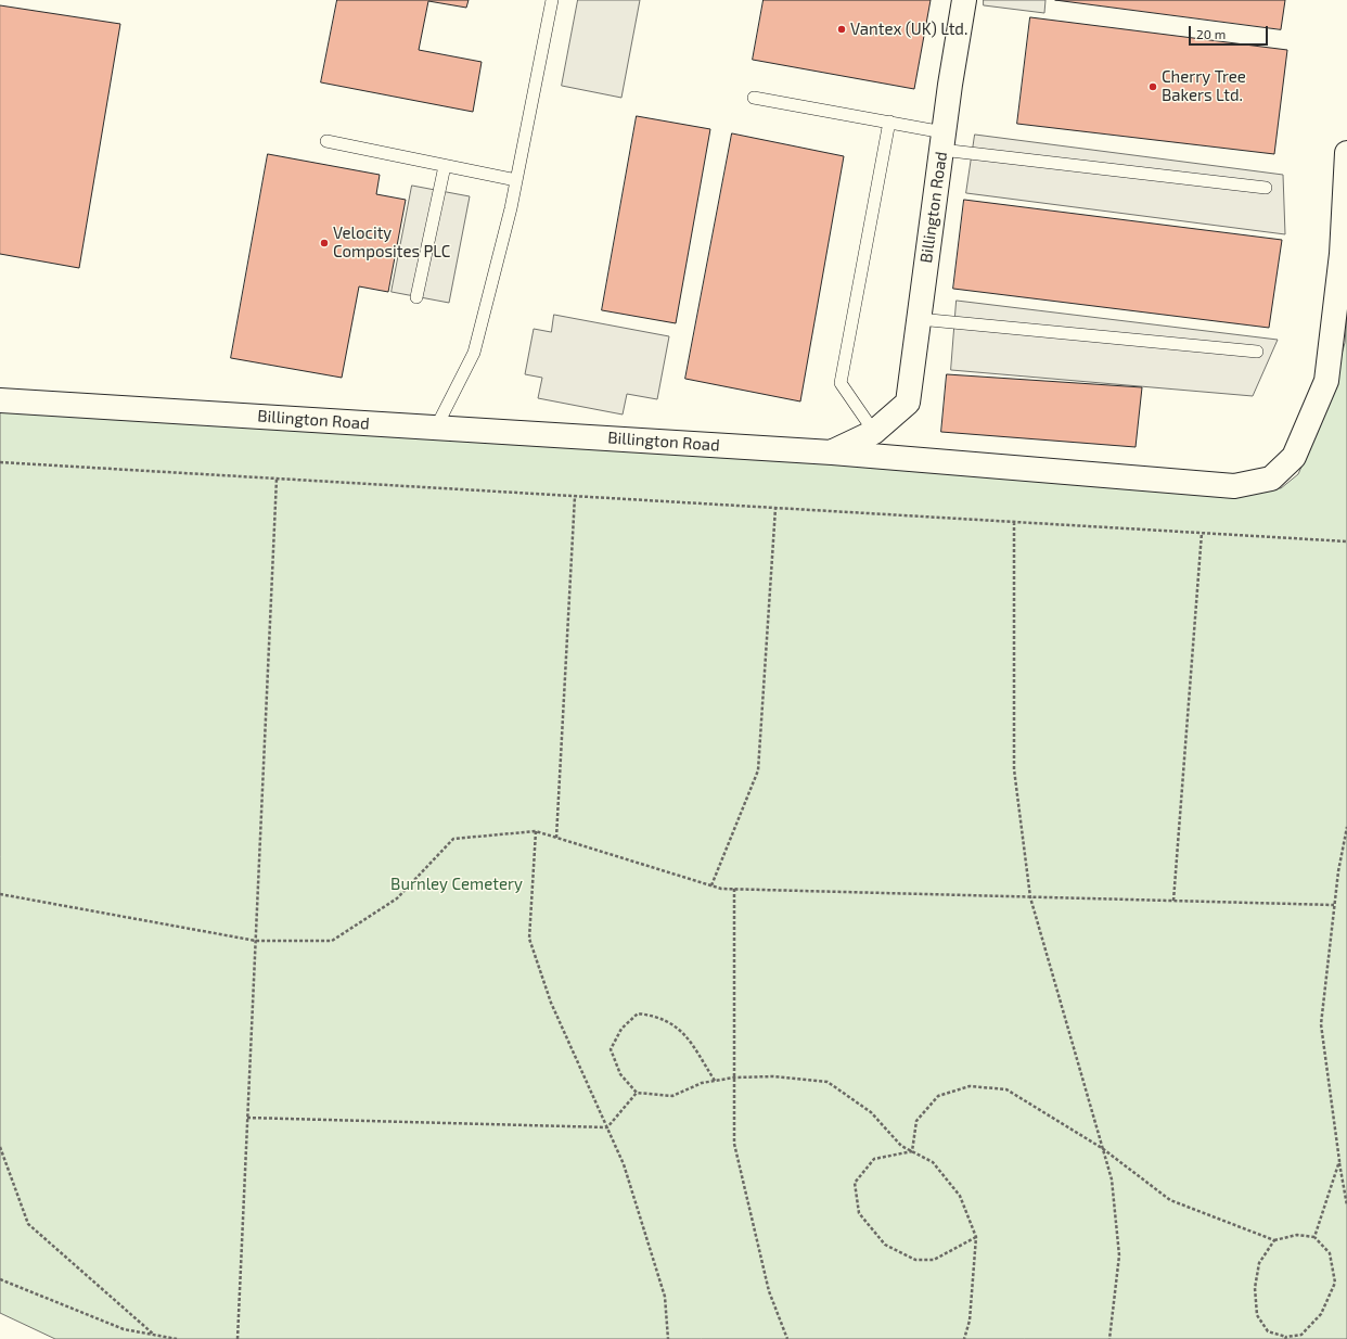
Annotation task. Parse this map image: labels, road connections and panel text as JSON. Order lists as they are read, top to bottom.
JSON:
{
  "streets": {
    "street": ["Billington Road"]
  },
  "parks": ["Burnley Cemetery"],
  "places": ["Vantex (UK) Ltd.", "Cherry Tree Bakers Ltd.", "Velocity Composites PLC"],
  "scale_bar": "20 m"
}
